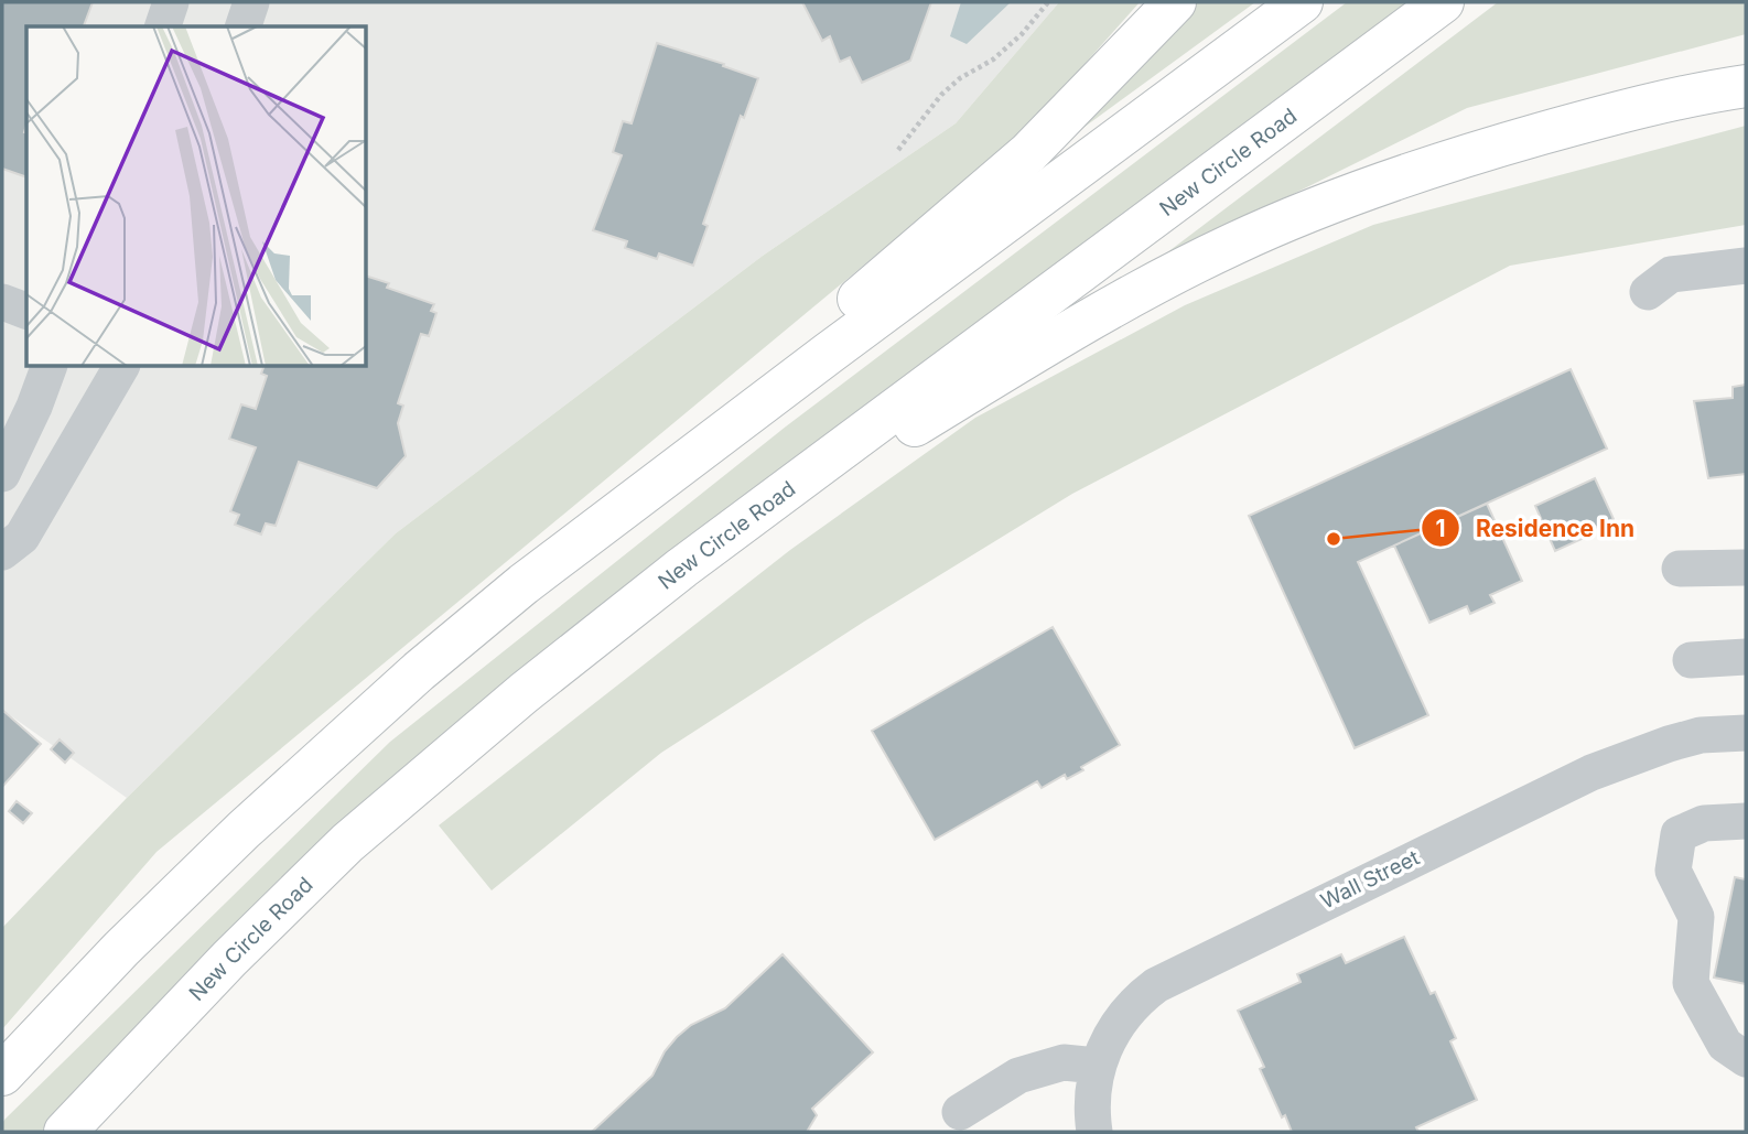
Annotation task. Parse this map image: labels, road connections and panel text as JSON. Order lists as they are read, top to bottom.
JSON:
{
  "streets": {
    "highway": ["New Circle Road"],
    "street": ["Wall Street"]
  },
  "places": ["Residence Inn"]
}
